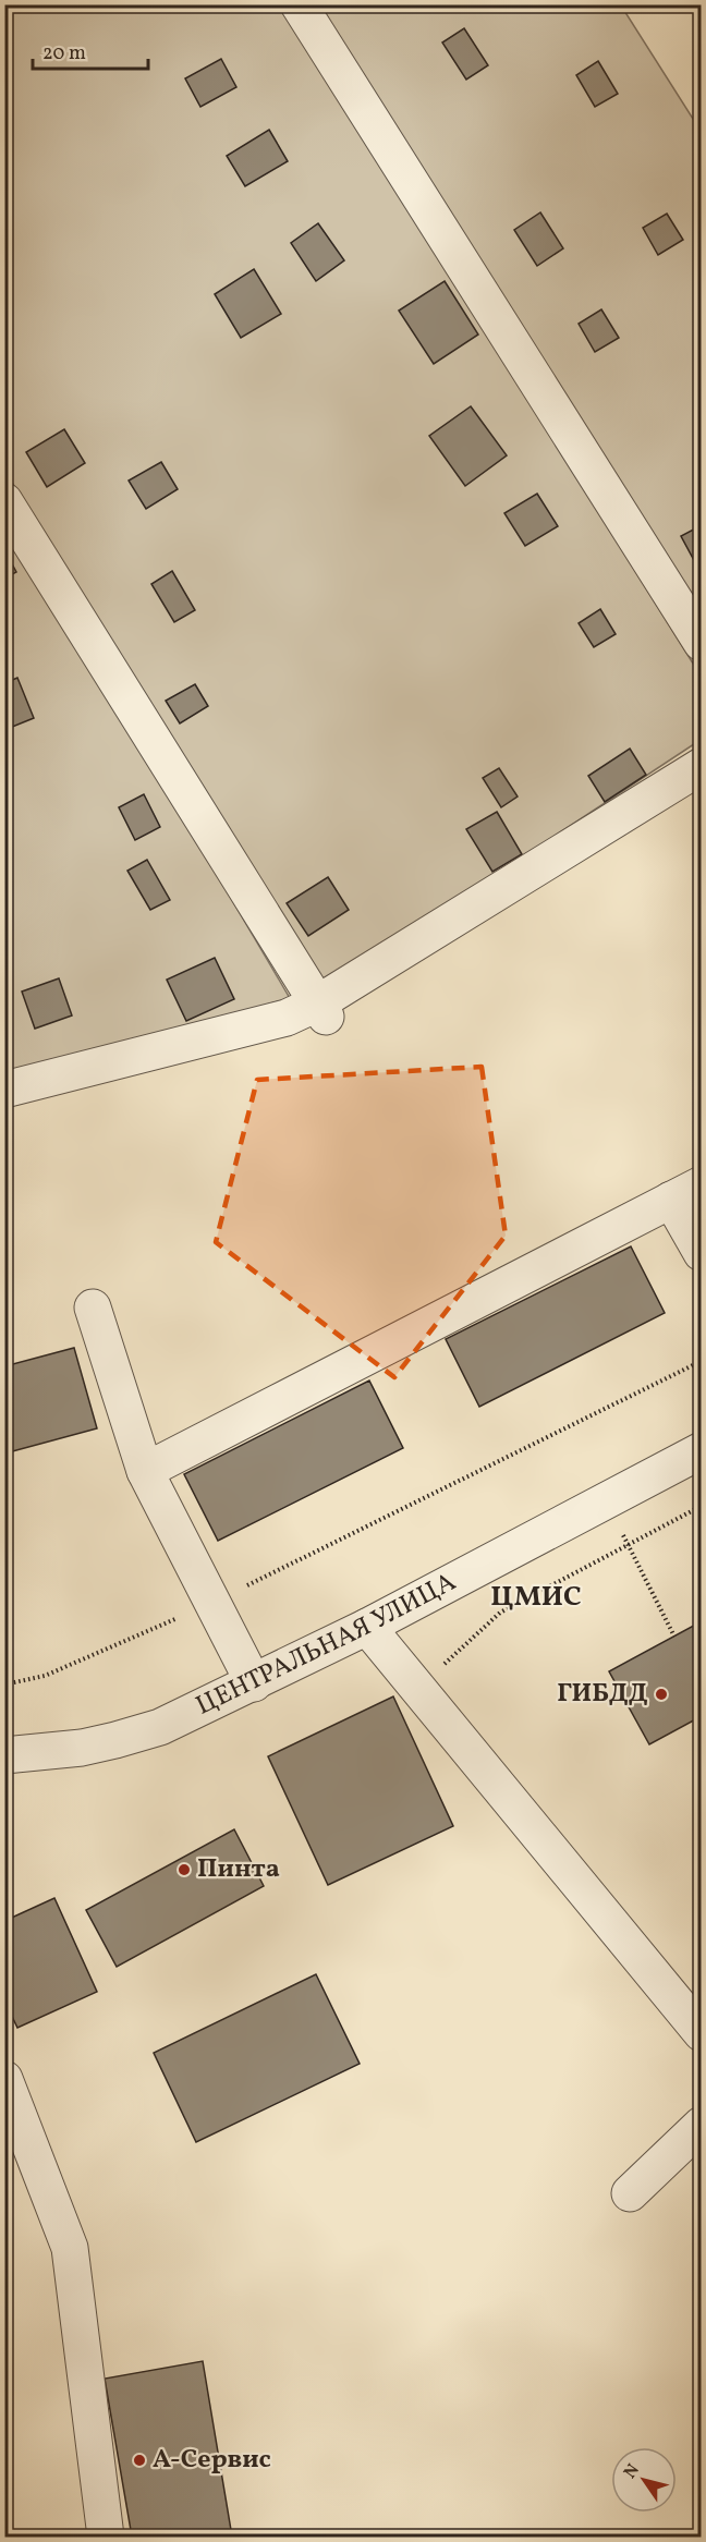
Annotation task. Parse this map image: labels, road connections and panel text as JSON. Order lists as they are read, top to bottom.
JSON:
{
  "streets": {
    "street": ["ЦЕНТРАЛЬНАЯ УЛИЦА"]
  },
  "districts": ["ЦМИС"],
  "places": ["ГИБДД", "Пинта", "A-Сервис"],
  "scale_bar": "20 m",
  "north": "top left"
}
